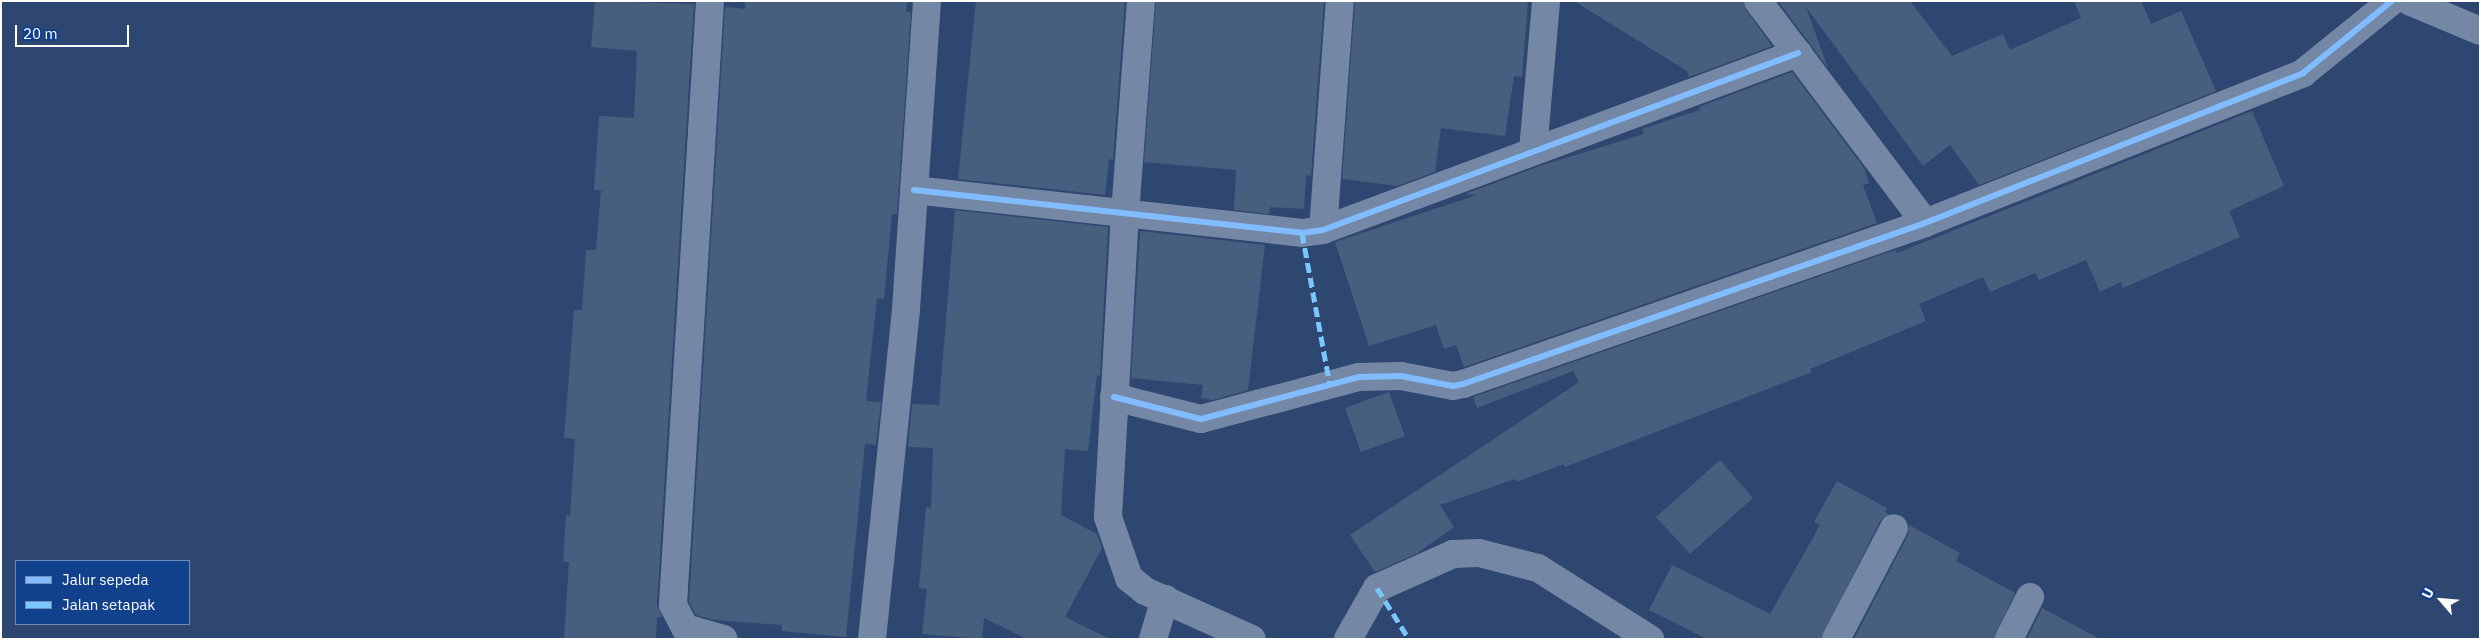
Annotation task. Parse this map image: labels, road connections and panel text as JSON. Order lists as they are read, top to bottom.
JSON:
{
  "legend": ["Jalur sepeda", "Jalan setapak"],
  "scale_bar": "20 m",
  "north": "top left"
}
